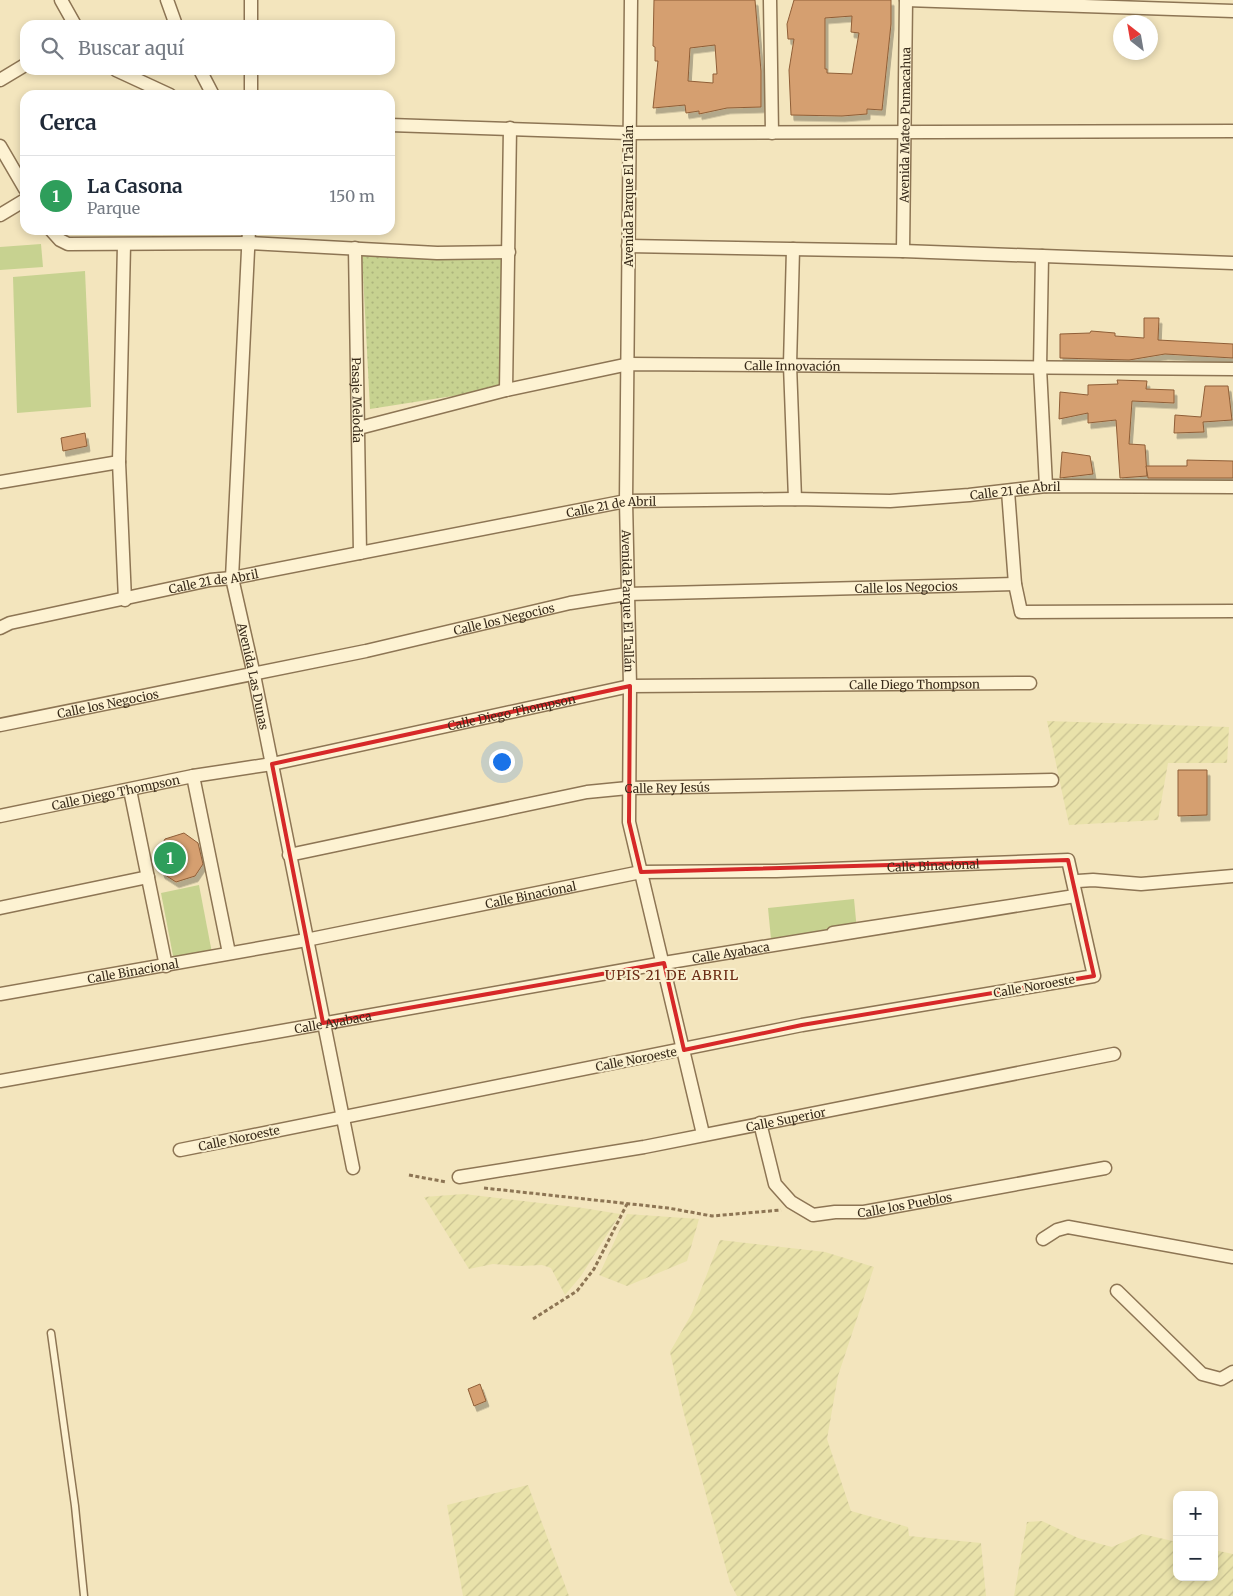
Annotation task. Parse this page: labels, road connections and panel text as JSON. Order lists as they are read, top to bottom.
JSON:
{
  "streets": {
    "street": [
      "Avenida Mateo Pumacahua",
      "Avenida Parque El Tallán",
      "Calle Innovación",
      "Pasaje Melodía",
      "Calle 21 de Abril",
      "Calle los Negocios",
      "Avenida Las Dunas",
      "Calle Diego Thompson",
      "Calle Rey Jesús",
      "Calle Binacional",
      "Calle Ayabaca",
      "Calle Noroeste",
      "Calle Superior",
      "Calle los Pueblos"
    ]
  },
  "crossings": [
    ["Avenida Parque El Tallán", "Calle Innovación"],
    ["Avenida Parque El Tallán", "Calle 21 de Abril"],
    ["Avenida Parque El Tallán", "Calle los Negocios"],
    ["Avenida Parque El Tallán", "Calle Diego Thompson"],
    ["Avenida Parque El Tallán", "Calle Rey Jesús"],
    ["Avenida Parque El Tallán", "Calle Binacional"],
    ["Avenida Parque El Tallán", "Calle Ayabaca"],
    ["Avenida Parque El Tallán", "Calle Noroeste"],
    ["Avenida Parque El Tallán", "Calle Superior"],
    ["Calle Innovación", "Pasaje Melodía"],
    ["Pasaje Melodía", "Calle 21 de Abril"],
    ["Calle 21 de Abril", "Avenida Las Dunas"],
    ["Calle los Negocios", "Avenida Las Dunas"],
    ["Avenida Las Dunas", "Calle Diego Thompson"],
    ["Avenida Las Dunas", "Calle Rey Jesús"],
    ["Avenida Las Dunas", "Calle Binacional"],
    ["Avenida Las Dunas", "Calle Ayabaca"],
    ["Avenida Las Dunas", "Calle Noroeste"],
    ["Calle Binacional", "Calle Ayabaca"],
    ["Calle Binacional", "Calle Noroeste"],
    ["Calle Ayabaca", "Calle Noroeste"],
    ["Calle Superior", "Calle los Pueblos"]
  ],
  "districts": ["UPIS 21 DE ABRIL"],
  "north": "top left",
  "page": {
    "search": "Buscar aquí",
    "heading": "Cerca",
    "list": [
      {
        "mark": "1",
        "name": "La Casona",
        "note": "Parque",
        "value": "150 m"
      }
    ],
    "pins": "1",
    "map_buttons": ["+", "−"]
  }
}
